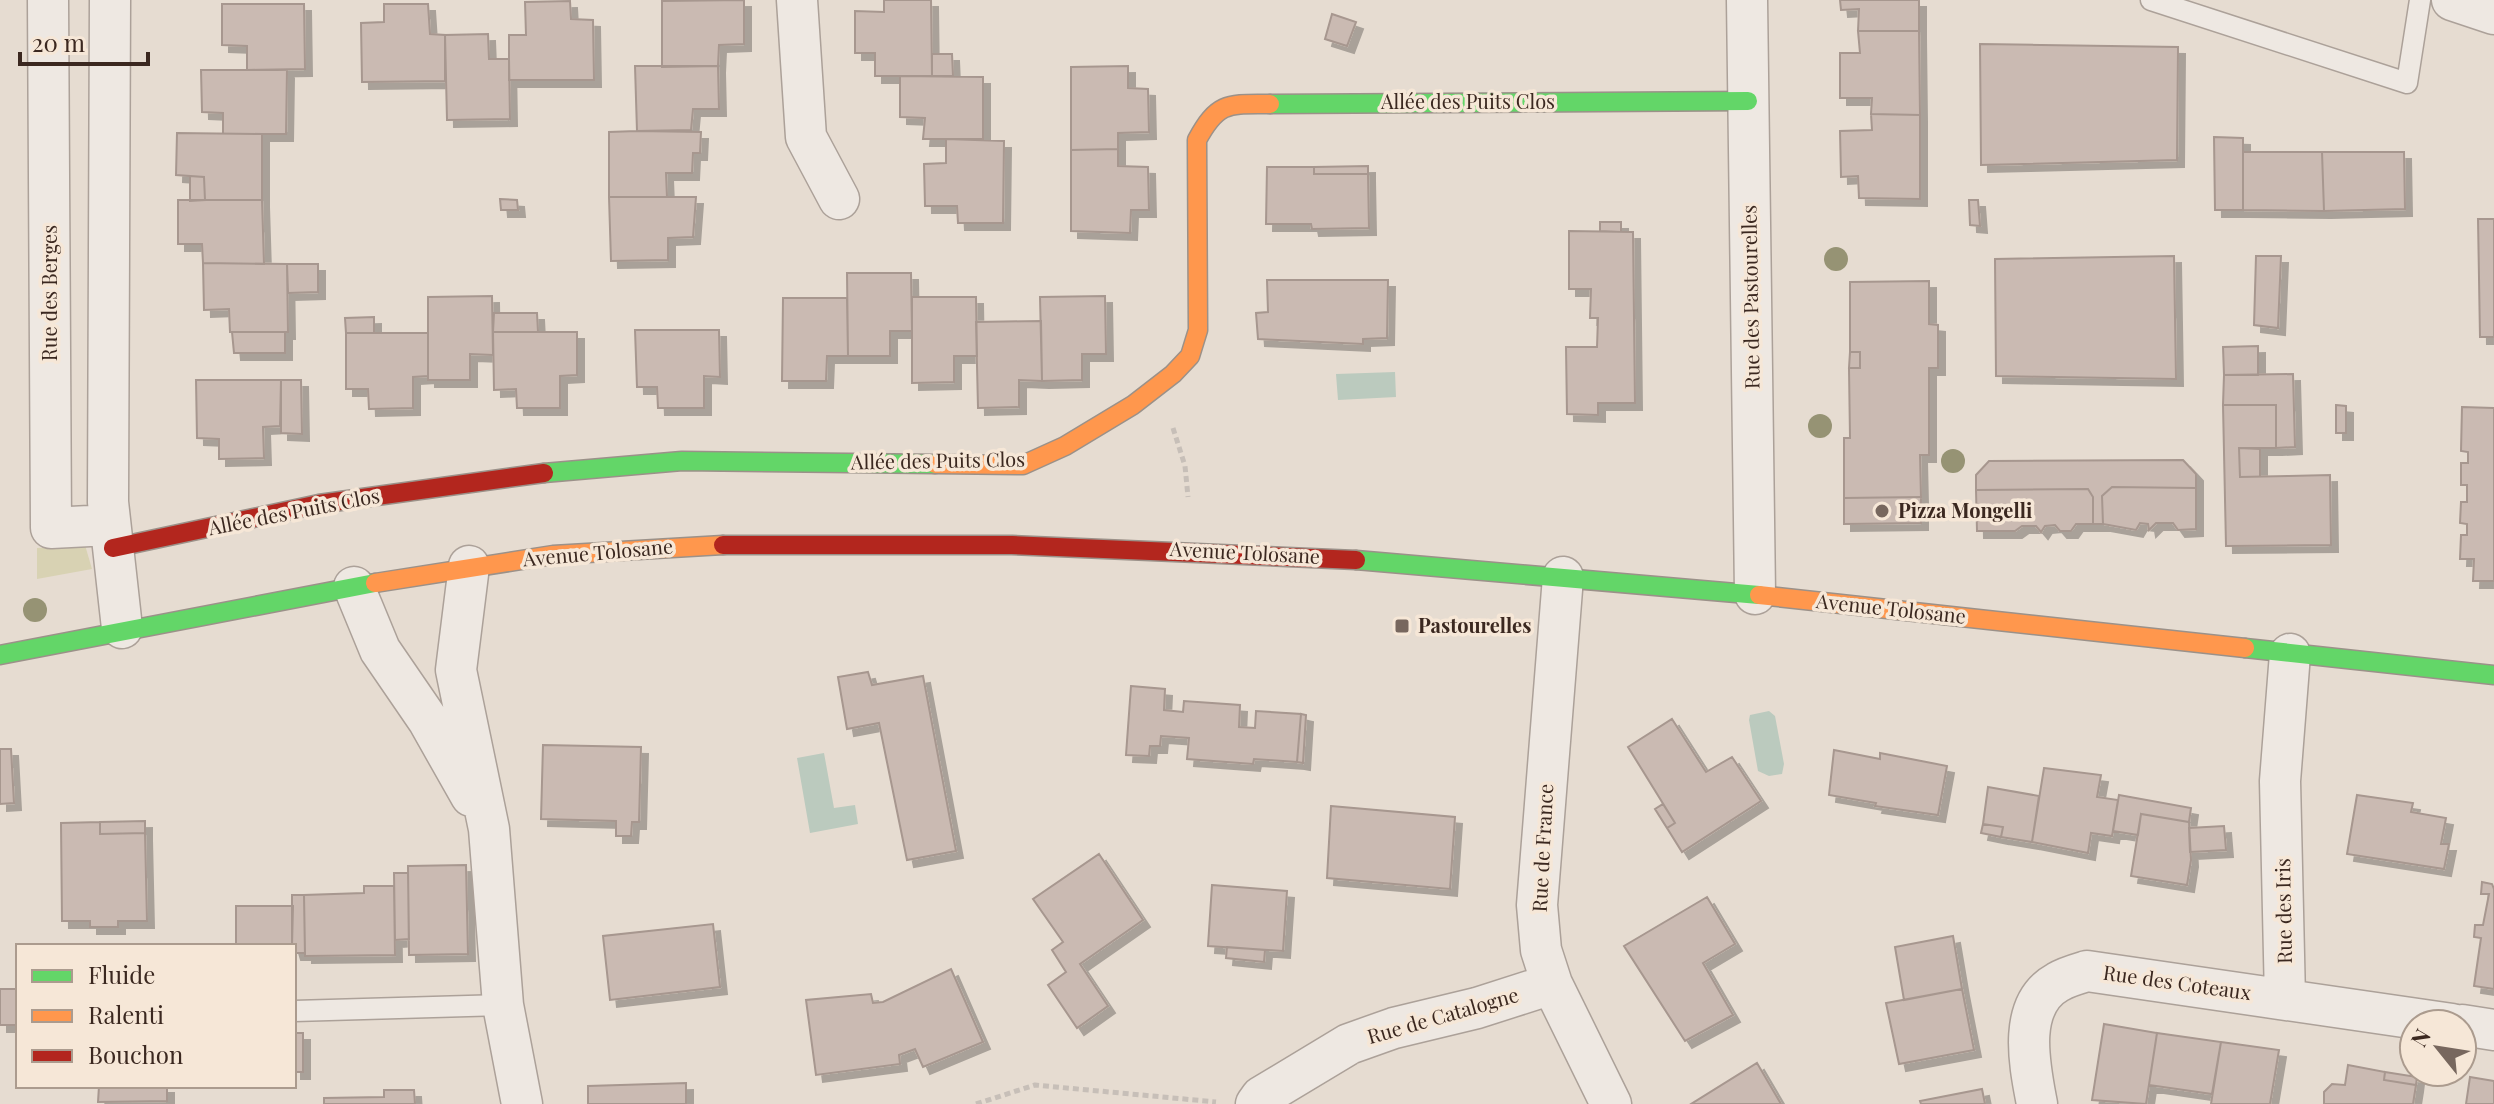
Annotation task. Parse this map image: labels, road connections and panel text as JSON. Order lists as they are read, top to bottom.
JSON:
{
  "streets": {
    "main road": ["Allée des Puits Clos", "Avenue Tolosane"],
    "street": [
      "Rue des Berges",
      "Rue des Pastourelles",
      "Rue de France",
      "Rue des Iris",
      "Rue des Coteaux",
      "Rue de Catalogne"
    ]
  },
  "crossings": [
    ["Allée des Puits Clos", "Rue des Berges"],
    ["Allée des Puits Clos", "Rue des Pastourelles"],
    ["Rue des Pastourelles", "Avenue Tolosane"],
    ["Avenue Tolosane", "Rue de France"],
    ["Avenue Tolosane", "Rue des Iris"],
    ["Rue de France", "Rue de Catalogne"],
    ["Rue des Iris", "Rue des Coteaux"]
  ],
  "places": {
    "other": ["Pizza Mongelli"],
    "transit": ["Pastourelles"]
  },
  "legend": ["Fluide", "Ralenti", "Bouchon"],
  "scale_bar": "20 m",
  "north": "top left"
}
